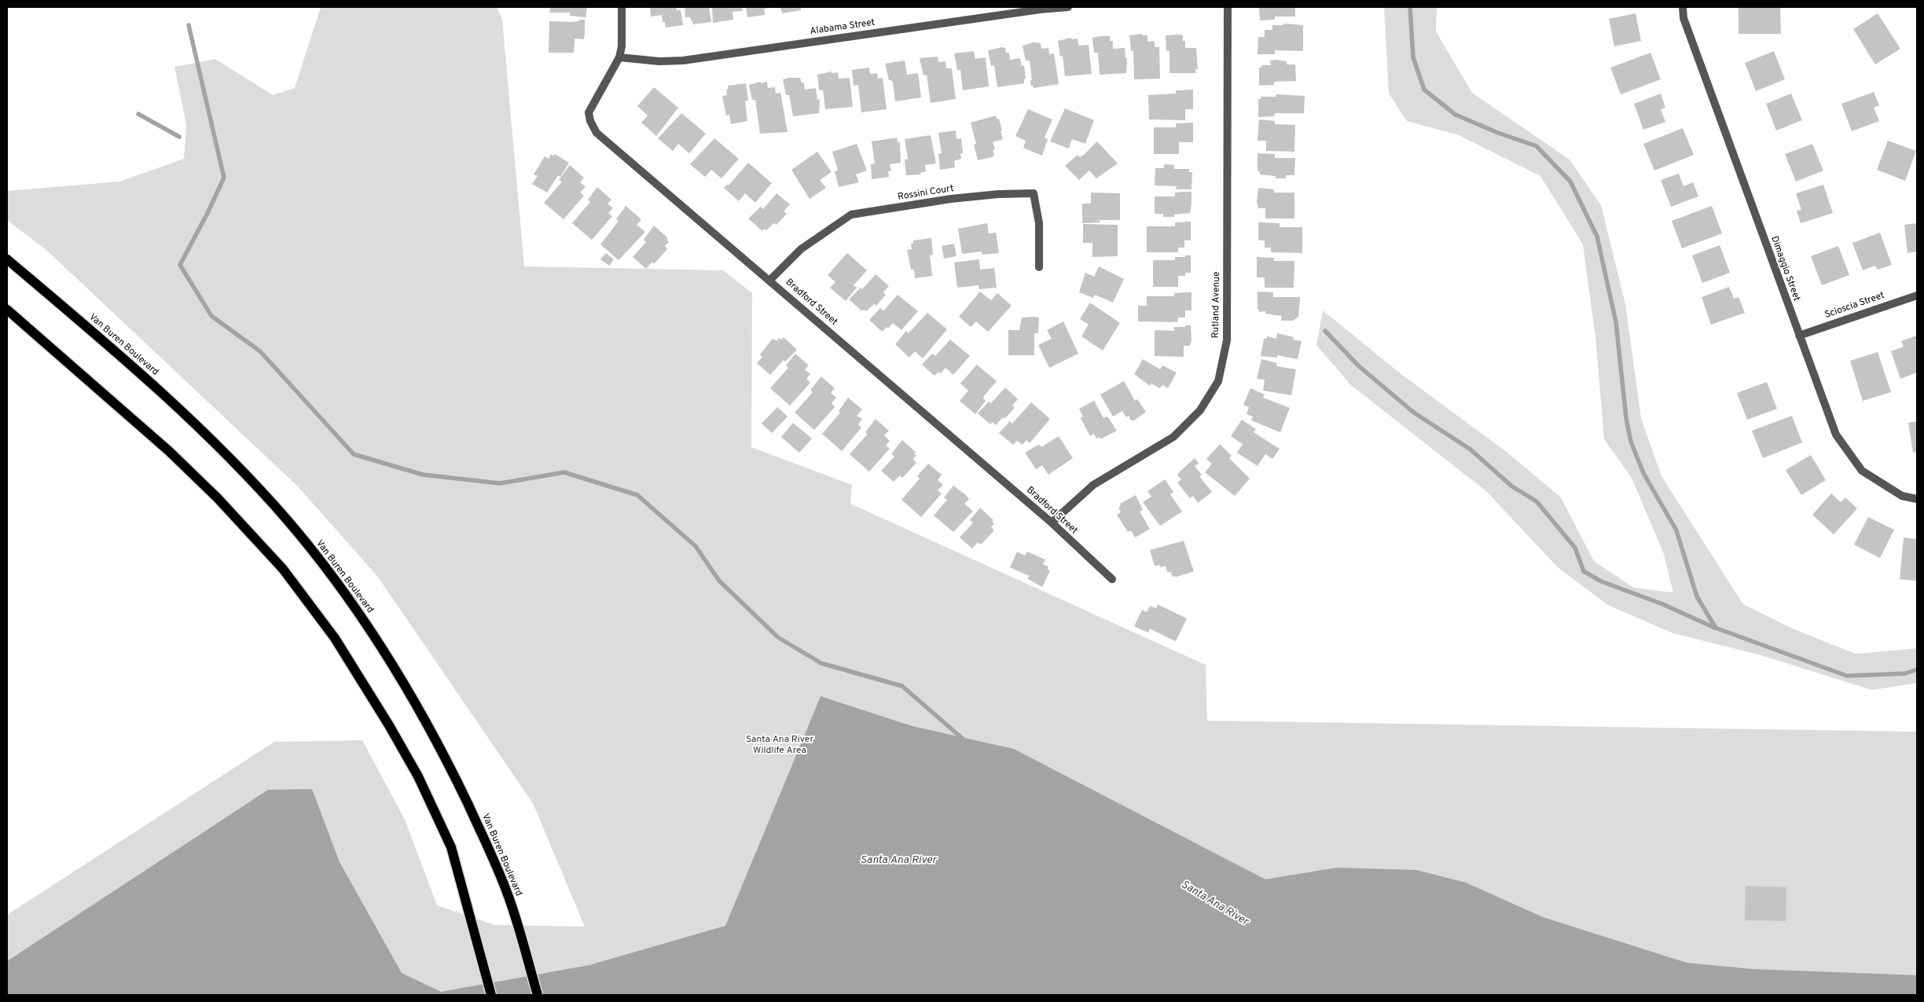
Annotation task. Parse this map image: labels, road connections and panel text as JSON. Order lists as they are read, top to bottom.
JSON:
{
  "streets": {
    "main road": ["Van Buren Boulevard"],
    "street": [
      "Alabama Street",
      "Rossini Court",
      "Dimaggio Street",
      "Bradford Street",
      "Rutland Avenue",
      "Scioscia Street"
    ]
  },
  "crossings": [
    ["Alabama Street", "Bradford Street"],
    ["Rossini Court", "Bradford Street"],
    ["Dimaggio Street", "Scioscia Street"],
    ["Bradford Street", "Rutland Avenue"]
  ],
  "water": ["Santa Ana River"],
  "parks": ["Santa Ana River Wildlife Area"]
}
